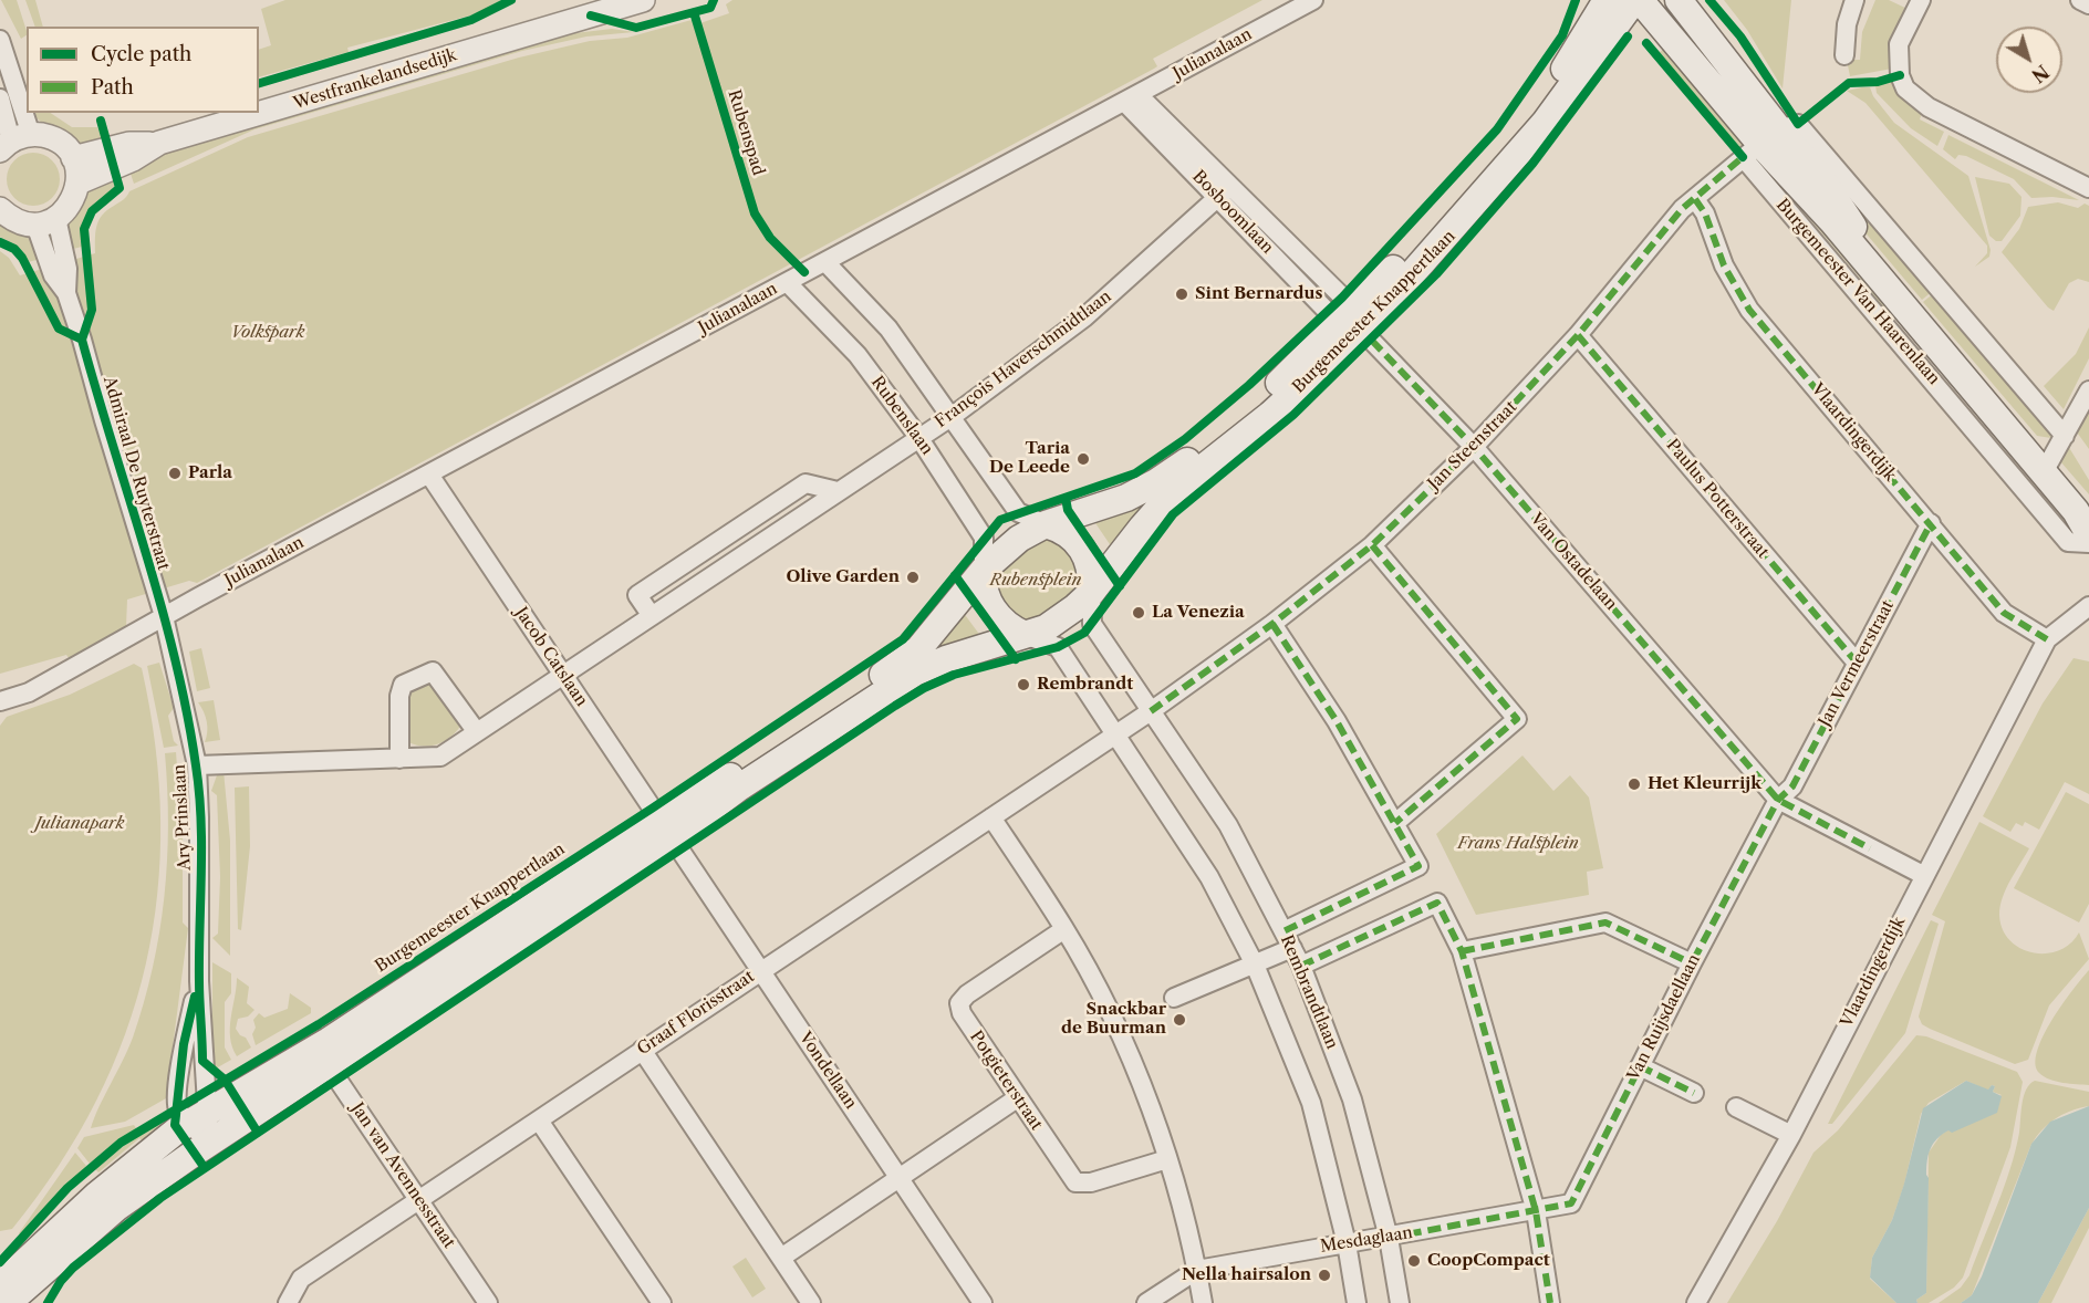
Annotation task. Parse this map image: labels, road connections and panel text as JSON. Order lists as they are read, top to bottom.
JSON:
{
  "streets": {
    "main road": ["Burgemeester Van Haarenlaan", "Burgemeester Knappertlaan"],
    "street": [
      "Julianalaan",
      "Westfrankelandsedijk",
      "Bosboomlaan",
      "François Haverschmidtlaan",
      "Rubenslaan",
      "Vlaardingerdijk",
      "Jan Steenstraat",
      "Admiraal De Ruyterstraat",
      "Paulus Potterstraat",
      "Van Ostadelaan",
      "Jacob Catslaan",
      "Jan Vermeerstraat",
      "Ary Prinslaan",
      "Rembrandtlaan",
      "Graaf Florisstraat",
      "Van Ruijsdaellaan",
      "Vondellaan",
      "Potgieterstraat",
      "Jan van Avennesstraat",
      "Mesdaglaan"
    ],
    "cycle path": ["Rubenspad"]
  },
  "crossings": [
    ["Julianalaan", "Bosboomlaan"],
    ["Julianalaan", "Rubenslaan"],
    ["Julianalaan", "Admiraal De Ruyterstraat"],
    ["Julianalaan", "Jacob Catslaan"],
    ["Julianalaan", "Ary Prinslaan"],
    ["Bosboomlaan", "Burgemeester Knappertlaan"],
    ["Bosboomlaan", "François Haverschmidtlaan"],
    ["Bosboomlaan", "Van Ostadelaan"],
    ["Burgemeester Van Haarenlaan", "Jan Steenstraat"],
    ["Burgemeester Knappertlaan", "Rubenslaan"],
    ["Burgemeester Knappertlaan", "Van Ostadelaan"],
    ["Burgemeester Knappertlaan", "Jacob Catslaan"],
    ["Burgemeester Knappertlaan", "Ary Prinslaan"],
    ["Burgemeester Knappertlaan", "Rembrandtlaan"],
    ["Burgemeester Knappertlaan", "Vondellaan"],
    ["Burgemeester Knappertlaan", "Jan van Avennesstraat"],
    ["François Haverschmidtlaan", "Rubenslaan"],
    ["François Haverschmidtlaan", "Jacob Catslaan"],
    ["François Haverschmidtlaan", "Ary Prinslaan"],
    ["Rubenslaan", "Rembrandtlaan"],
    ["Vlaardingerdijk", "Jan Steenstraat"],
    ["Vlaardingerdijk", "Jan Vermeerstraat"],
    ["Jan Steenstraat", "Paulus Potterstraat"],
    ["Jan Steenstraat", "Van Ostadelaan"],
    ["Jan Steenstraat", "Rembrandtlaan"],
    ["Admiraal De Ruyterstraat", "Ary Prinslaan"],
    ["Paulus Potterstraat", "Jan Vermeerstraat"],
    ["Van Ostadelaan", "Jan Vermeerstraat"],
    ["Van Ostadelaan", "Van Ruijsdaellaan"],
    ["Jacob Catslaan", "Vondellaan"],
    ["Jan Vermeerstraat", "Van Ruijsdaellaan"],
    ["Rembrandtlaan", "Mesdaglaan"],
    ["Graaf Florisstraat", "Vondellaan"],
    ["Graaf Florisstraat", "Jan van Avennesstraat"],
    ["Van Ruijsdaellaan", "Mesdaglaan"]
  ],
  "parks": [
    "Volkspark",
    "Rubensplein",
    "Julianapark",
    "Frans Halsplein"
  ],
  "places": [
    "Sint Bernardus",
    "Taria De Leede",
    "Parla",
    "Olive Garden",
    "La Venezia",
    "Rembrandt",
    "Het Kleurrijk",
    "Snackbar de Buurman",
    "CoopCompact",
    "Nella hairsalon"
  ],
  "legend": ["Cycle path", "Path"],
  "north": "bottom right"
}
